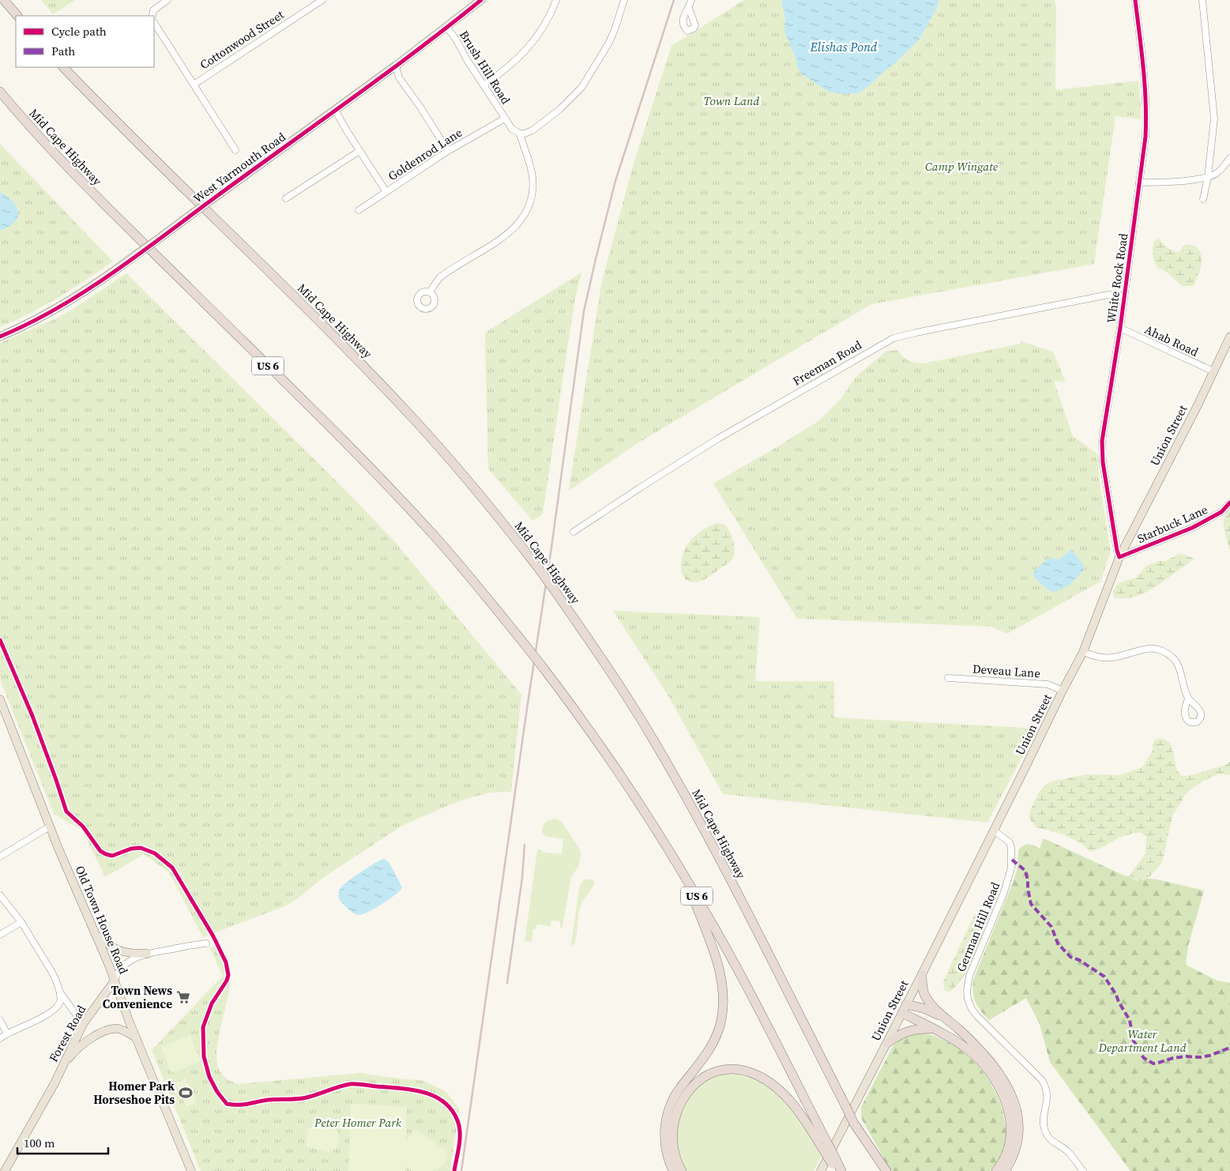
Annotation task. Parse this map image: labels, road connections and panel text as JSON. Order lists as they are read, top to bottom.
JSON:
{
  "streets": {
    "highway": ["Mid Cape Highway", "US 6"],
    "main road": [
      "West Yarmouth Road",
      "Union Street",
      "Old Town House Road",
      "Forest Road"
    ],
    "street": [
      "Cottonwood Street",
      "Brush Hill Road",
      "Goldenrod Lane",
      "White Rock Road",
      "Ahab Road",
      "Freeman Road",
      "Starbuck Lane",
      "Deveau Lane",
      "German Hill Road"
    ]
  },
  "crossings": [
    ["Brush Hill Road", "Goldenrod Lane"],
    ["Brush Hill Road", "West Yarmouth Road"],
    ["Mid Cape Highway", "Union Street"],
    ["White Rock Road", "Ahab Road"],
    ["White Rock Road", "Freeman Road"],
    ["White Rock Road", "Union Street"],
    ["White Rock Road", "Starbuck Lane"],
    ["Ahab Road", "Union Street"],
    ["Union Street", "Starbuck Lane"],
    ["Union Street", "Deveau Lane"],
    ["Union Street", "German Hill Road"],
    ["Old Town House Road", "Forest Road"]
  ],
  "water": ["Elishas Pond"],
  "parks": [
    "Town Land",
    "Camp Wingate",
    "Water Department Land",
    "Peter Homer Park"
  ],
  "places": {
    "supermarket": ["Town News Convenience"],
    "sports": ["Homer Park Horseshoe Pits"]
  },
  "legend": ["Cycle path", "Path"],
  "scale_bar": "100 m"
}
